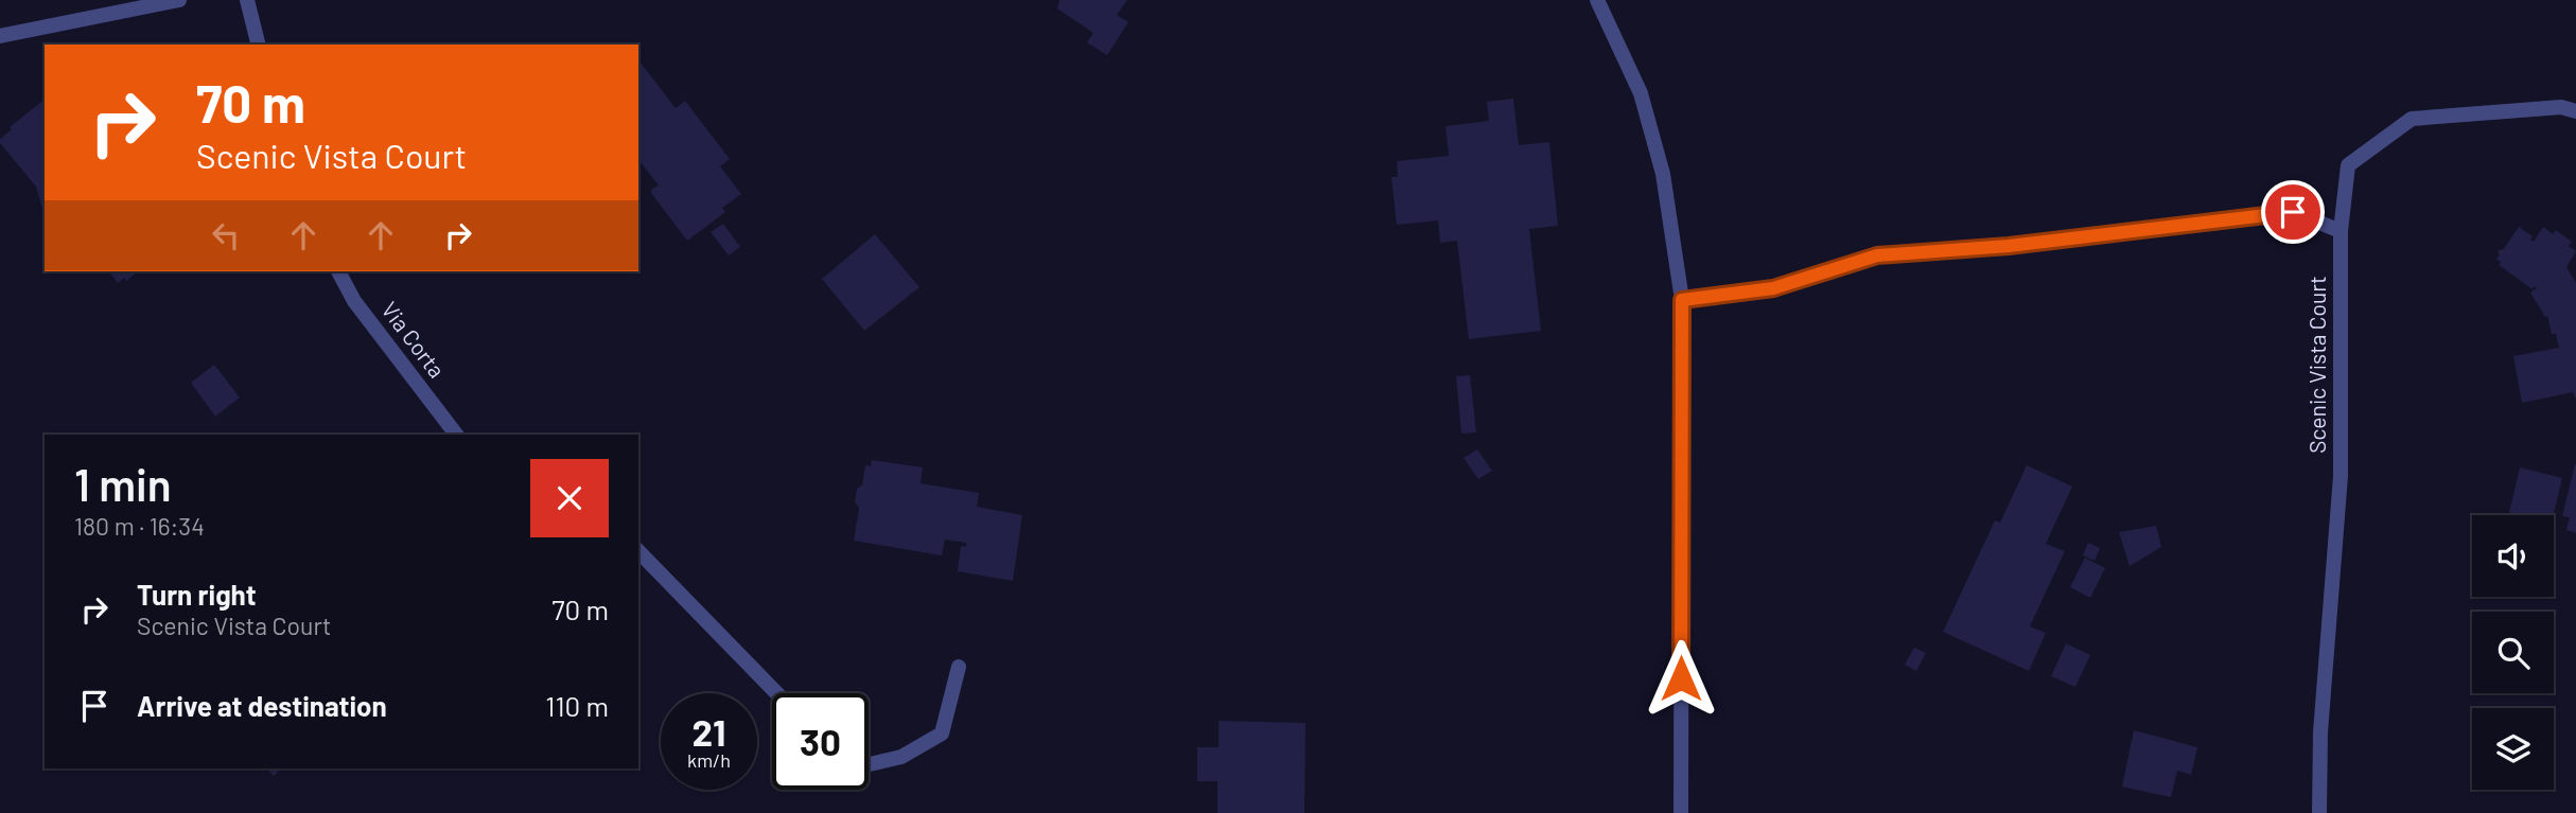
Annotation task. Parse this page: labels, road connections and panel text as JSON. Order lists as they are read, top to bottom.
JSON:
{
  "streets": {
    "street": ["Via Corta", "Scenic Vista Court"]
  },
  "page": {
    "turn": ["70 m", "Scenic Vista Court"],
    "heading": ["1 min", "180 m · 16:34"],
    "list": [
      {
        "name": "Turn right",
        "note": "Scenic Vista Court",
        "value": "70 m"
      },
      {
        "name": "Arrive at destination",
        "value": "110 m"
      }
    ],
    "speed": "21 km/h",
    "limit": "30"
  }
}
